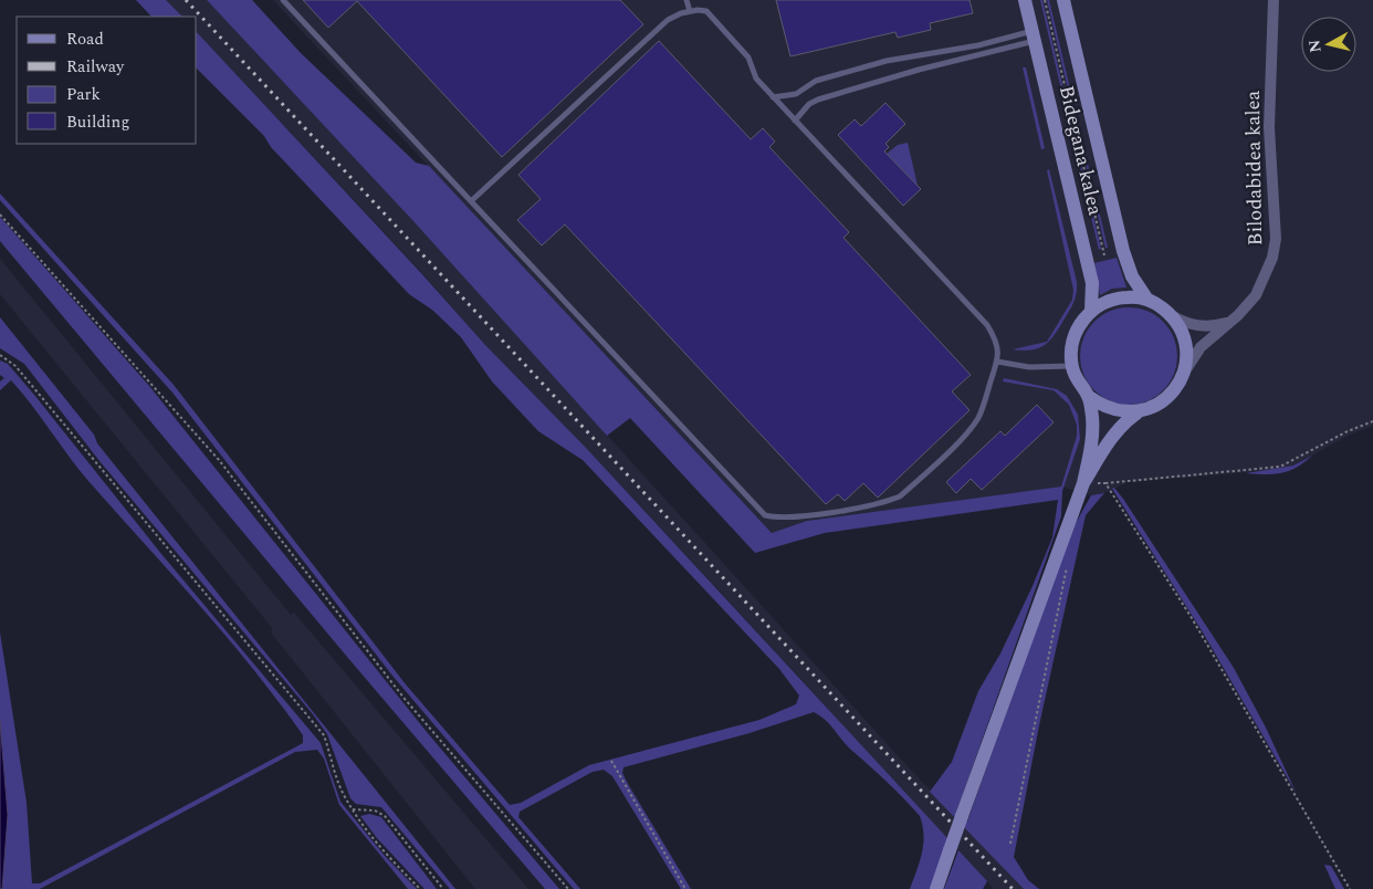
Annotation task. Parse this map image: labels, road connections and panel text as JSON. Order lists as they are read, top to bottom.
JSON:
{
  "streets": {
    "street": ["Bidegana kalea", "Bilodabidea kalea"]
  },
  "crossings": [
    ["Bidegana kalea", "Bilodabidea kalea"]
  ],
  "legend": [
    "Road",
    "Railway",
    "Park",
    "Building"
  ],
  "north": "left"
}
